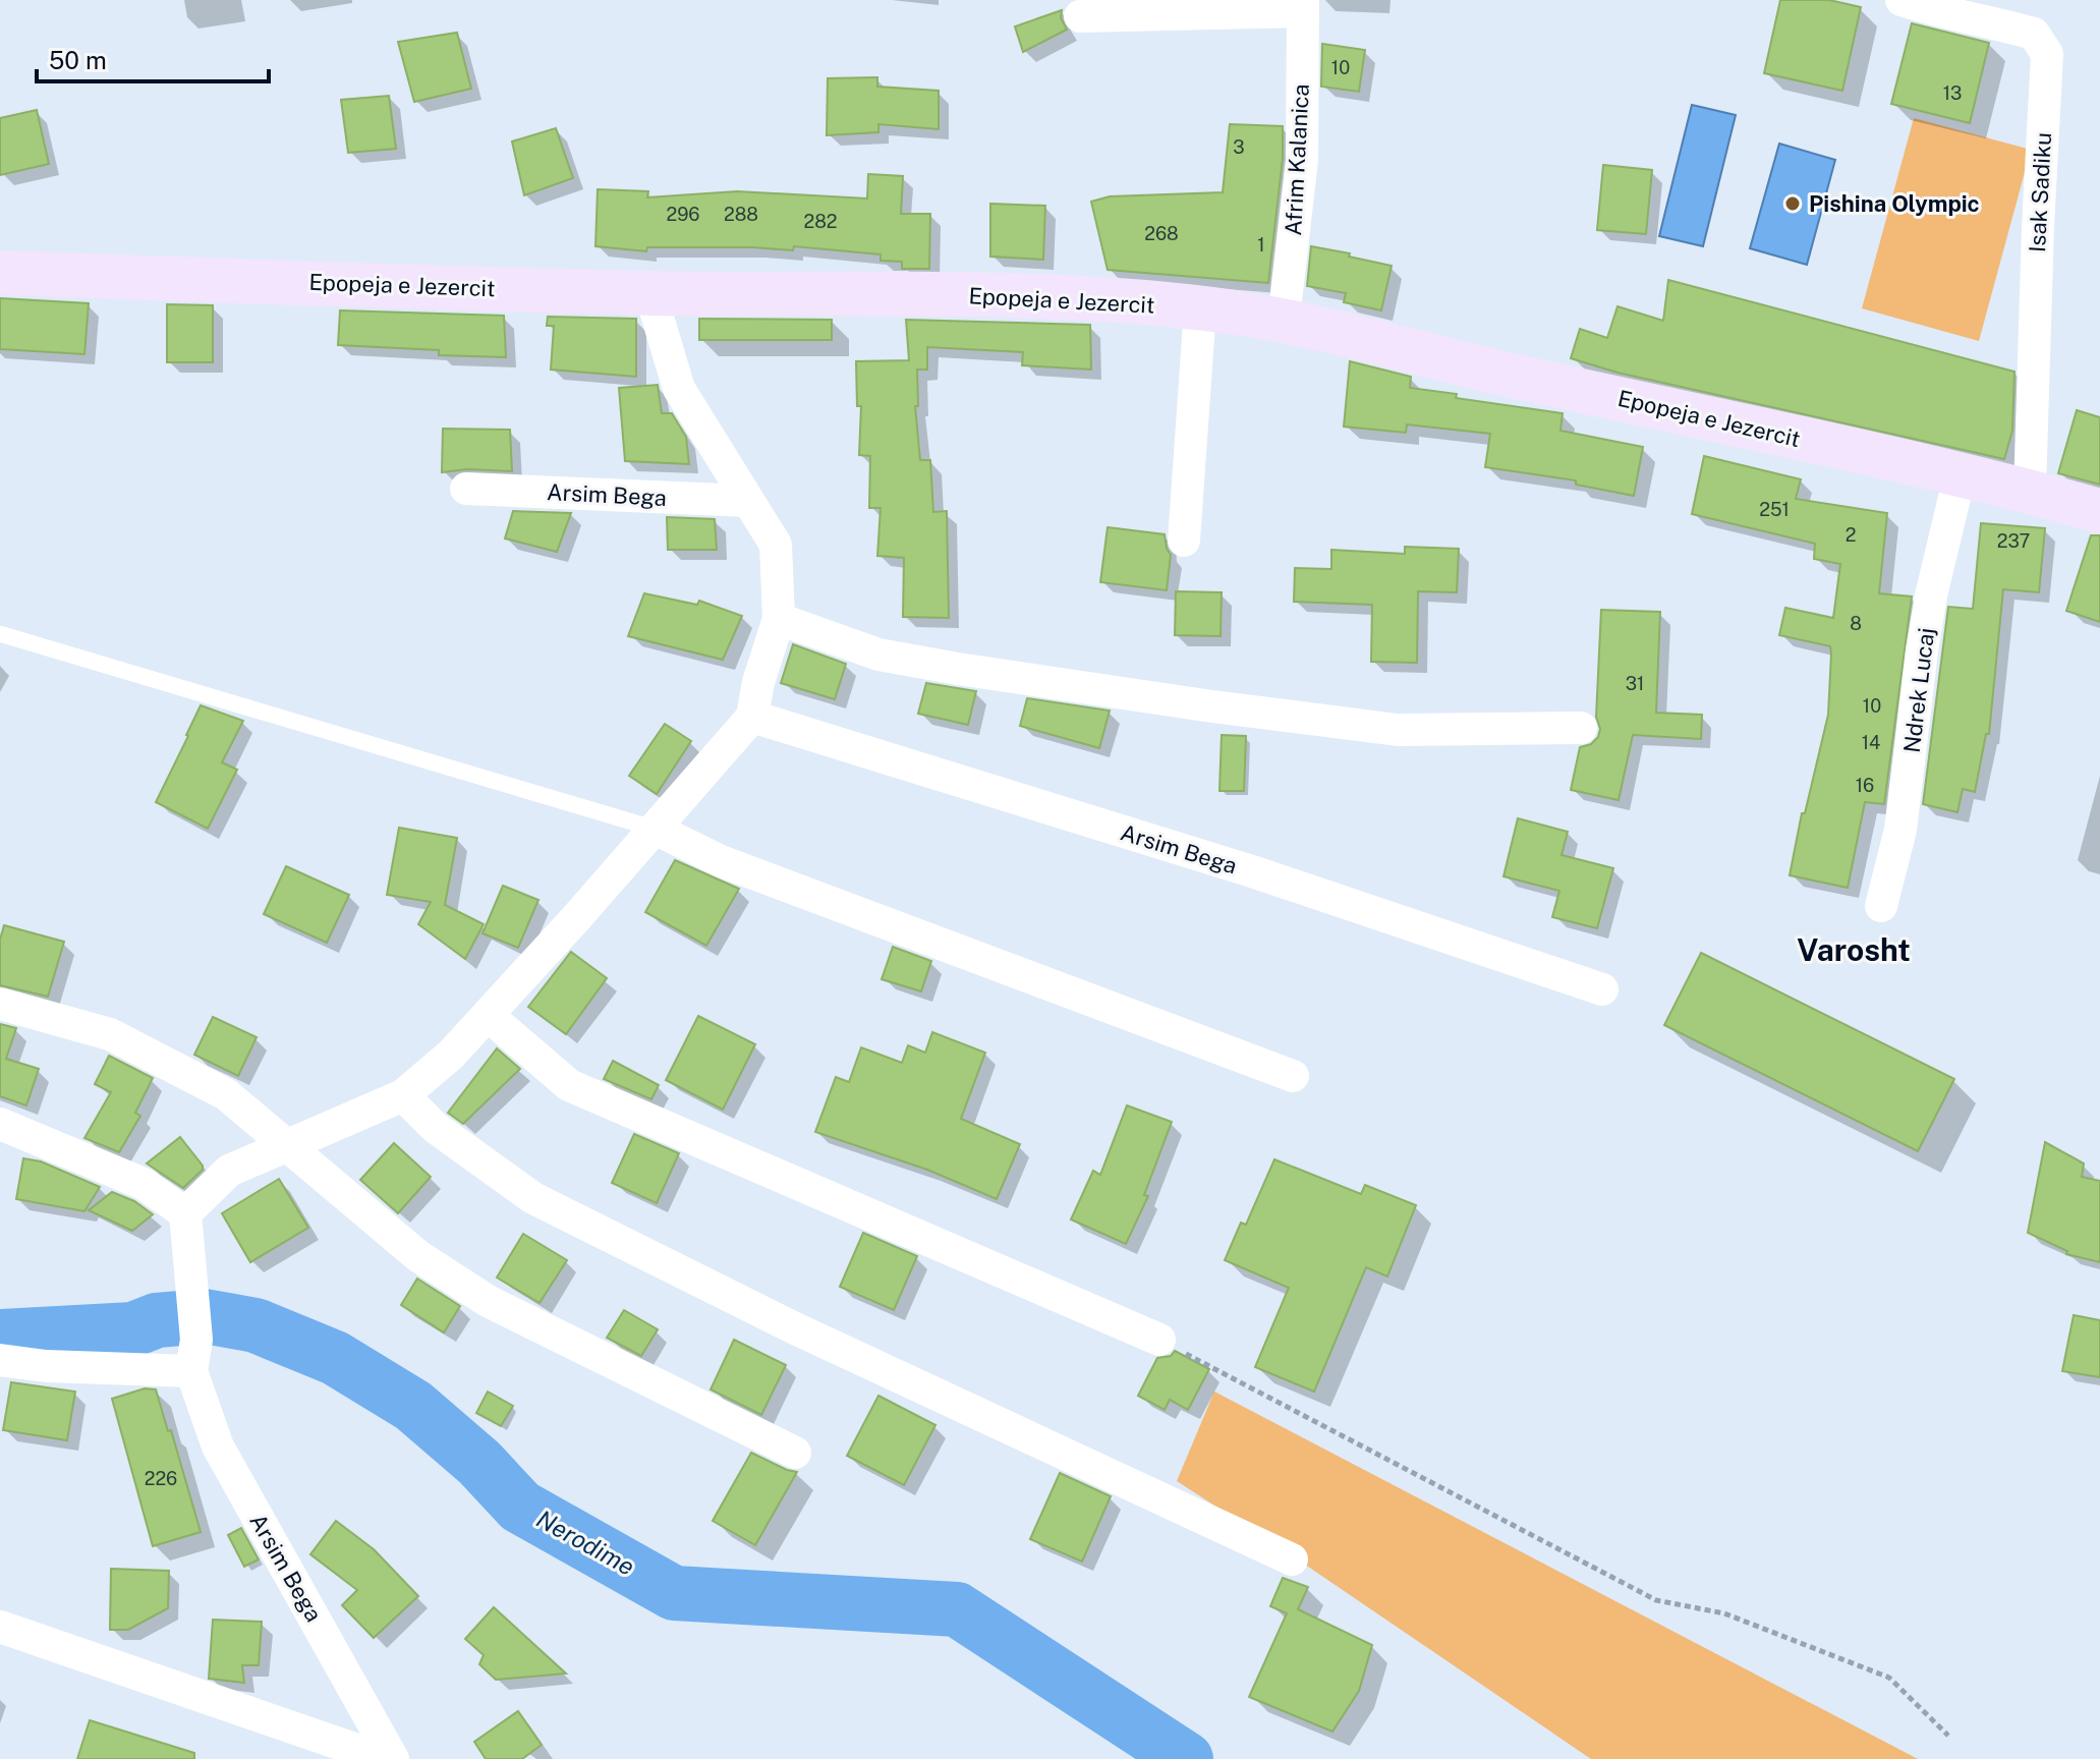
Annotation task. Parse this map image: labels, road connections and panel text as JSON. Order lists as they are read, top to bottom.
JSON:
{
  "streets": {
    "main road": ["Epopeja e Jezercit"],
    "street": [
      "Afrim Kalanica",
      "Isak Sadiku",
      "Arsim Bega",
      "Ndrek Lucaj"
    ]
  },
  "crossings": [
    ["Afrim Kalanica", "Epopeja e Jezercit"],
    ["Isak Sadiku", "Epopeja e Jezercit"],
    ["Epopeja e Jezercit", "Ndrek Lucaj"]
  ],
  "districts": ["Varosht"],
  "water": ["Nerodime"],
  "places": ["Pishina Olympic"],
  "house_numbers": [
    "10",
    "13",
    "3",
    "296",
    "288",
    "282",
    "268",
    "1",
    "251",
    "2",
    "237",
    "8",
    "31",
    "10",
    "14",
    "16",
    "226"
  ],
  "scale_bar": "50 m"
}
